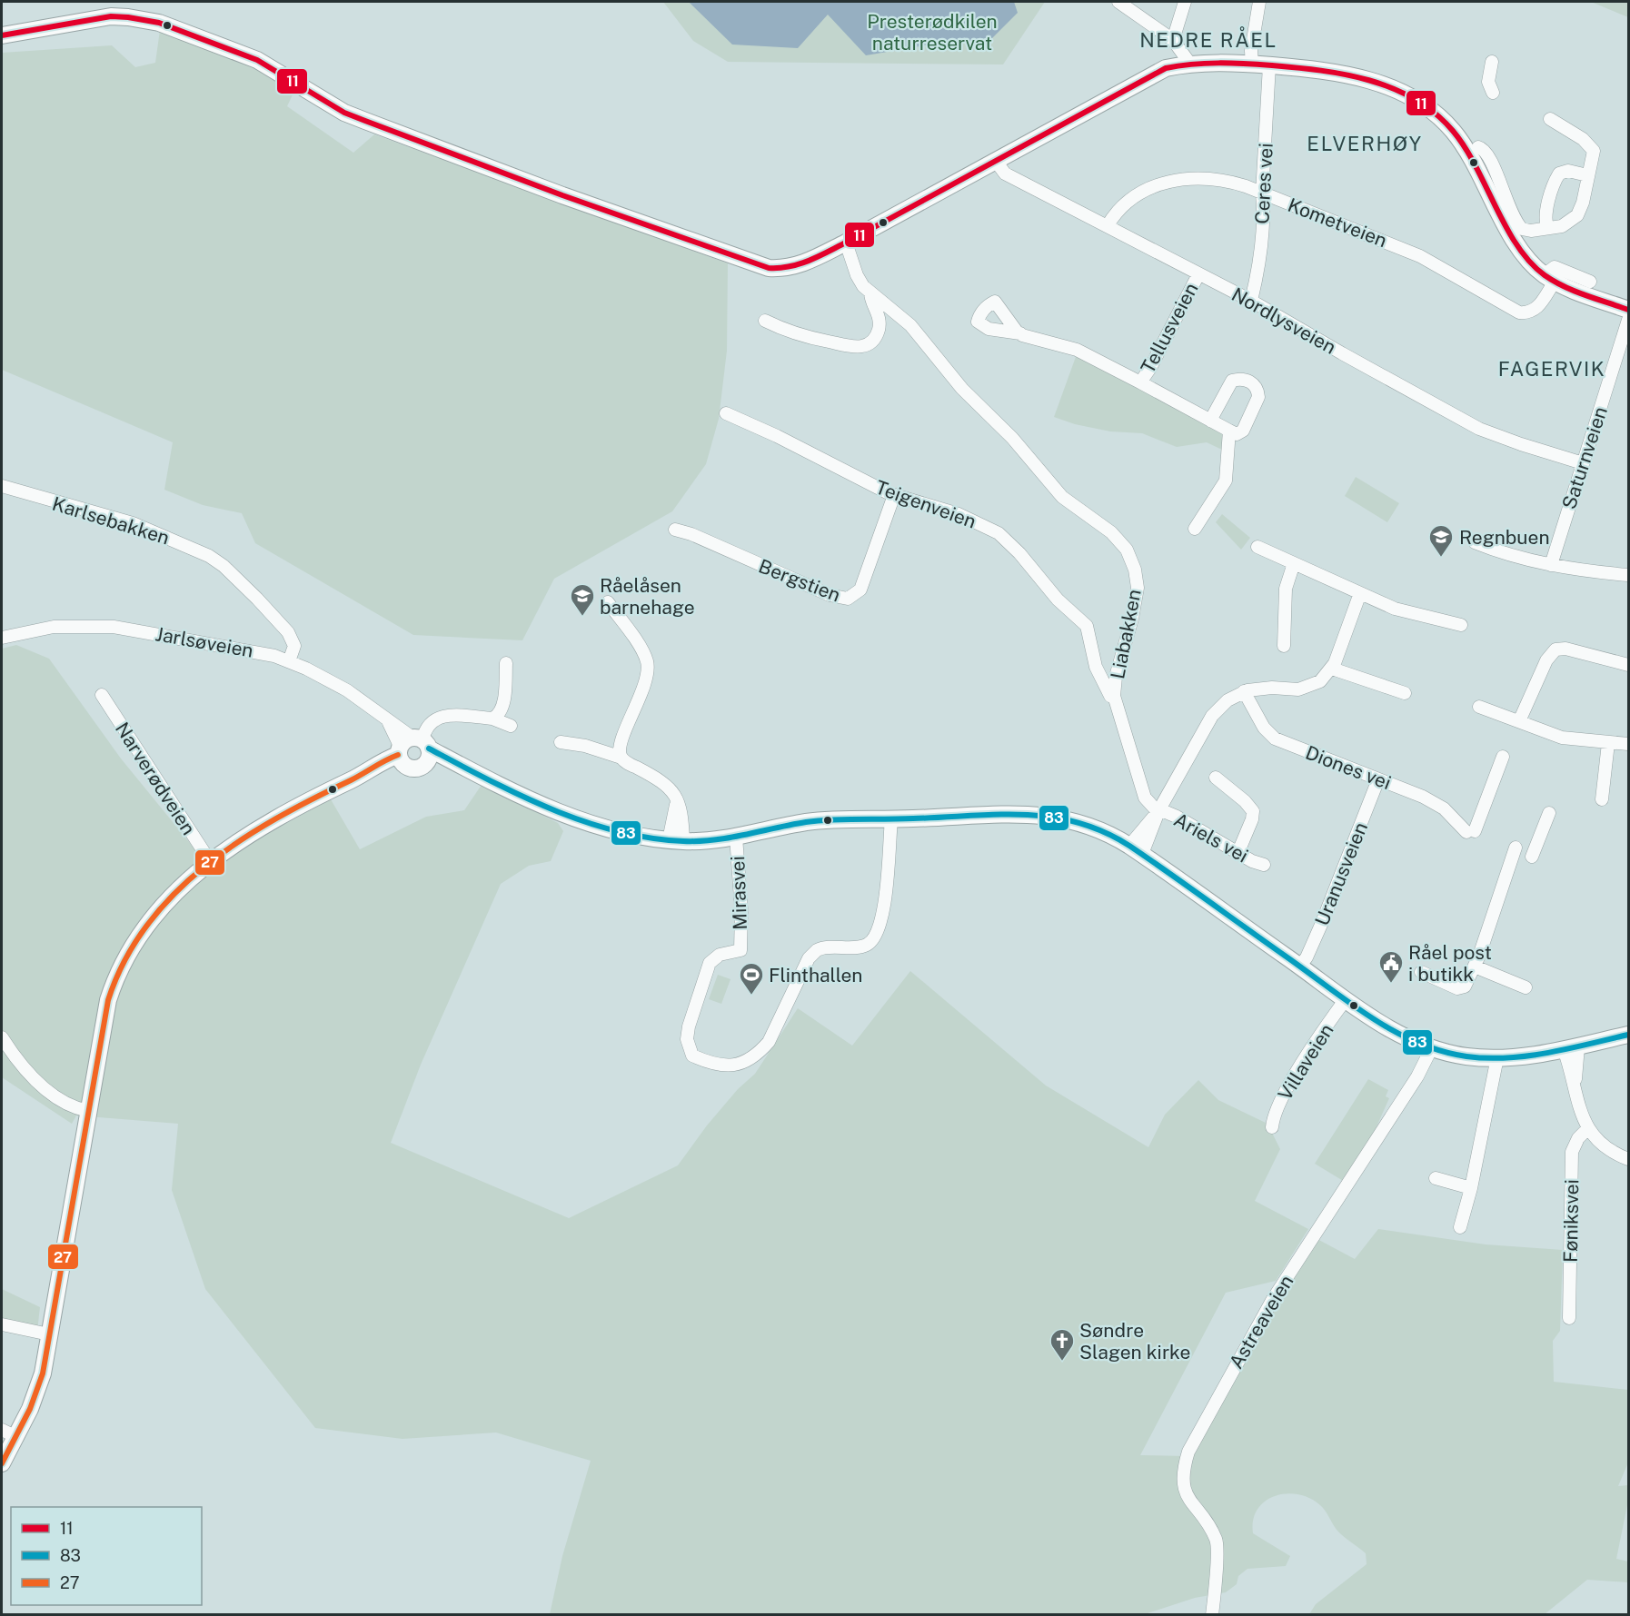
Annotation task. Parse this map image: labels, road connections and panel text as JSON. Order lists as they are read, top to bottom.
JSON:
{
  "streets": {
    "street": [
      "Ceres vei",
      "Kometveien",
      "Nordlysveien",
      "Tellusveien",
      "Saturnveien",
      "Teigenveien",
      "Karlsebakken",
      "Bergstien",
      "Liabakken",
      "Jarlsøveien",
      "Diones vei",
      "Narverødveien",
      "Ariels vei",
      "Uranusveien",
      "Mirasvei",
      "Villaveien",
      "Føniksvei",
      "Astreaveien"
    ]
  },
  "crossings": [
    ["Ceres vei", "Kometveien"],
    ["Ceres vei", "Nordlysveien"],
    ["Kometveien", "Nordlysveien"],
    ["Nordlysveien", "Tellusveien"],
    ["Nordlysveien", "Saturnveien"],
    ["Teigenveien", "Bergstien"],
    ["Teigenveien", "Liabakken"],
    ["Karlsebakken", "Jarlsøveien"],
    ["Liabakken", "Ariels vei"],
    ["Diones vei", "Uranusveien"]
  ],
  "districts": ["NEDRE RÅEL", "ELVERHØY", "FAGERVIK"],
  "parks": ["Presterødkilen naturreservat"],
  "places": {
    "school or university": ["Regnbuen", "Råelåsen barnehage"],
    "public building": ["Råel post i butikk"],
    "sports": ["Flinthallen"],
    "church": ["Søndre Slagen kirke"]
  },
  "lines": ["transit line 11", "transit line 83", "transit line 27"],
  "legend": ["11", "83", "27"]
}
